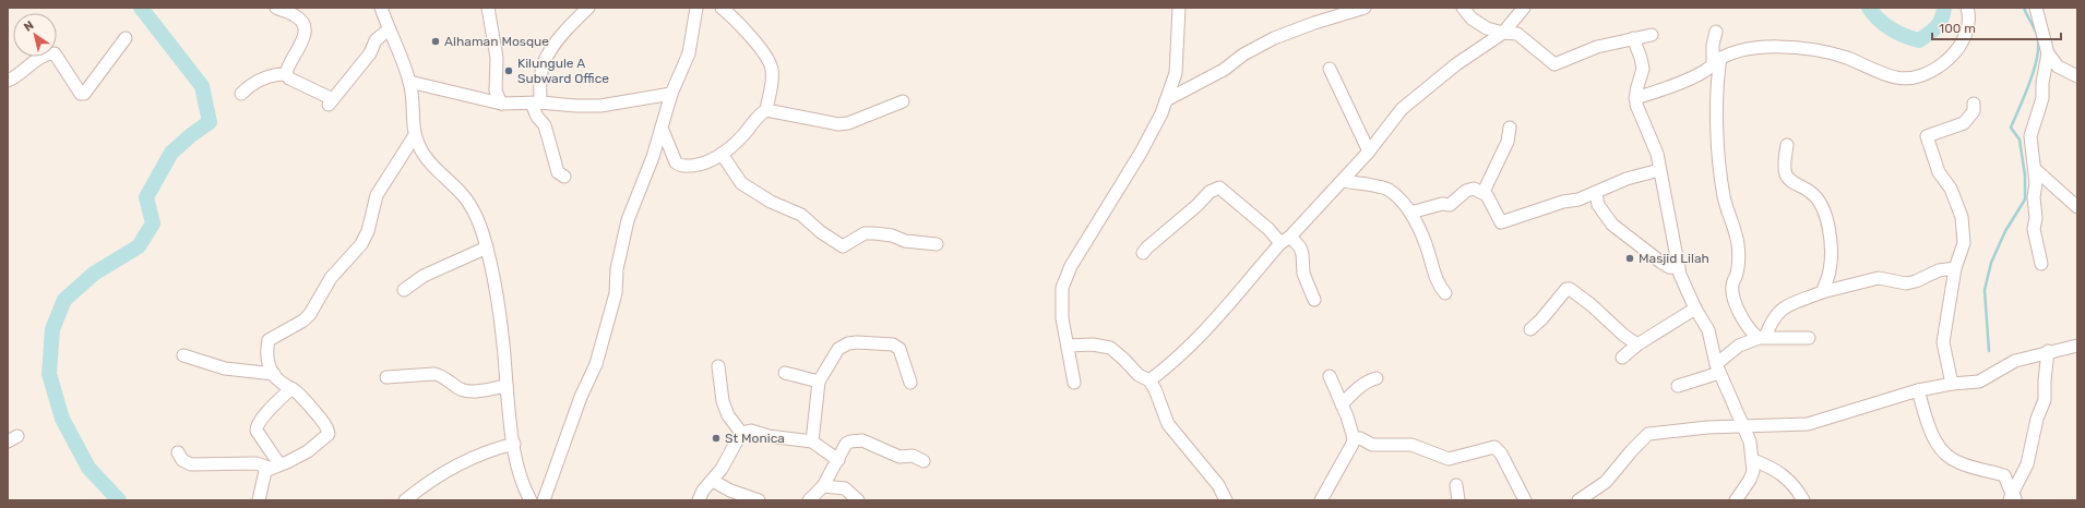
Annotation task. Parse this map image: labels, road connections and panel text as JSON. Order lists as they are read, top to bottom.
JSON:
{
  "places": [
    "Alhaman Mosque",
    "Kilungule A Subward Office",
    "Masjid Lilah",
    "St Monica"
  ],
  "scale_bar": "100 m",
  "north": "top left"
}
